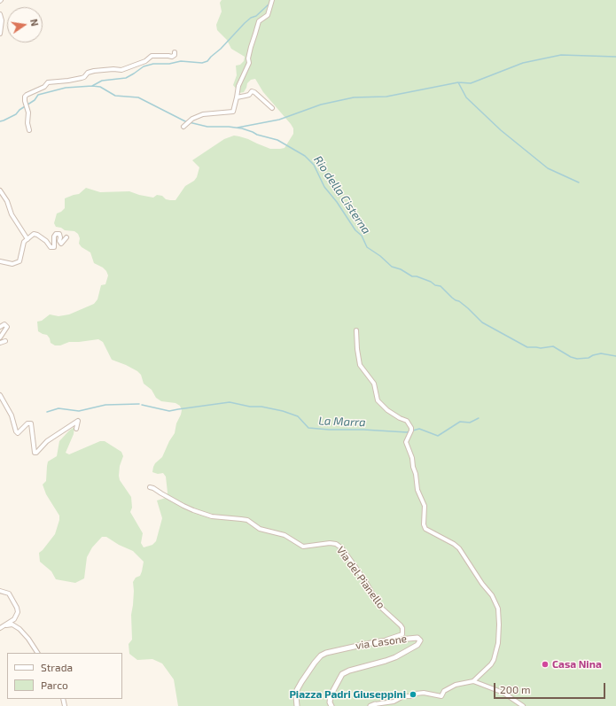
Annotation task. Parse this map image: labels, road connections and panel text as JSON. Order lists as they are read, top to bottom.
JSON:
{
  "streets": {
    "street": ["Via del Pianello", "via Casone"]
  },
  "crossings": [
    ["Via del Pianello", "via Casone"]
  ],
  "water": ["Rio della Cisterna", "La Marra"],
  "places": ["Casa Nina", "Piazza Padri Giuseppini"],
  "legend": ["Strada", "Parco"],
  "scale_bar": "200 m",
  "north": "right"
}
